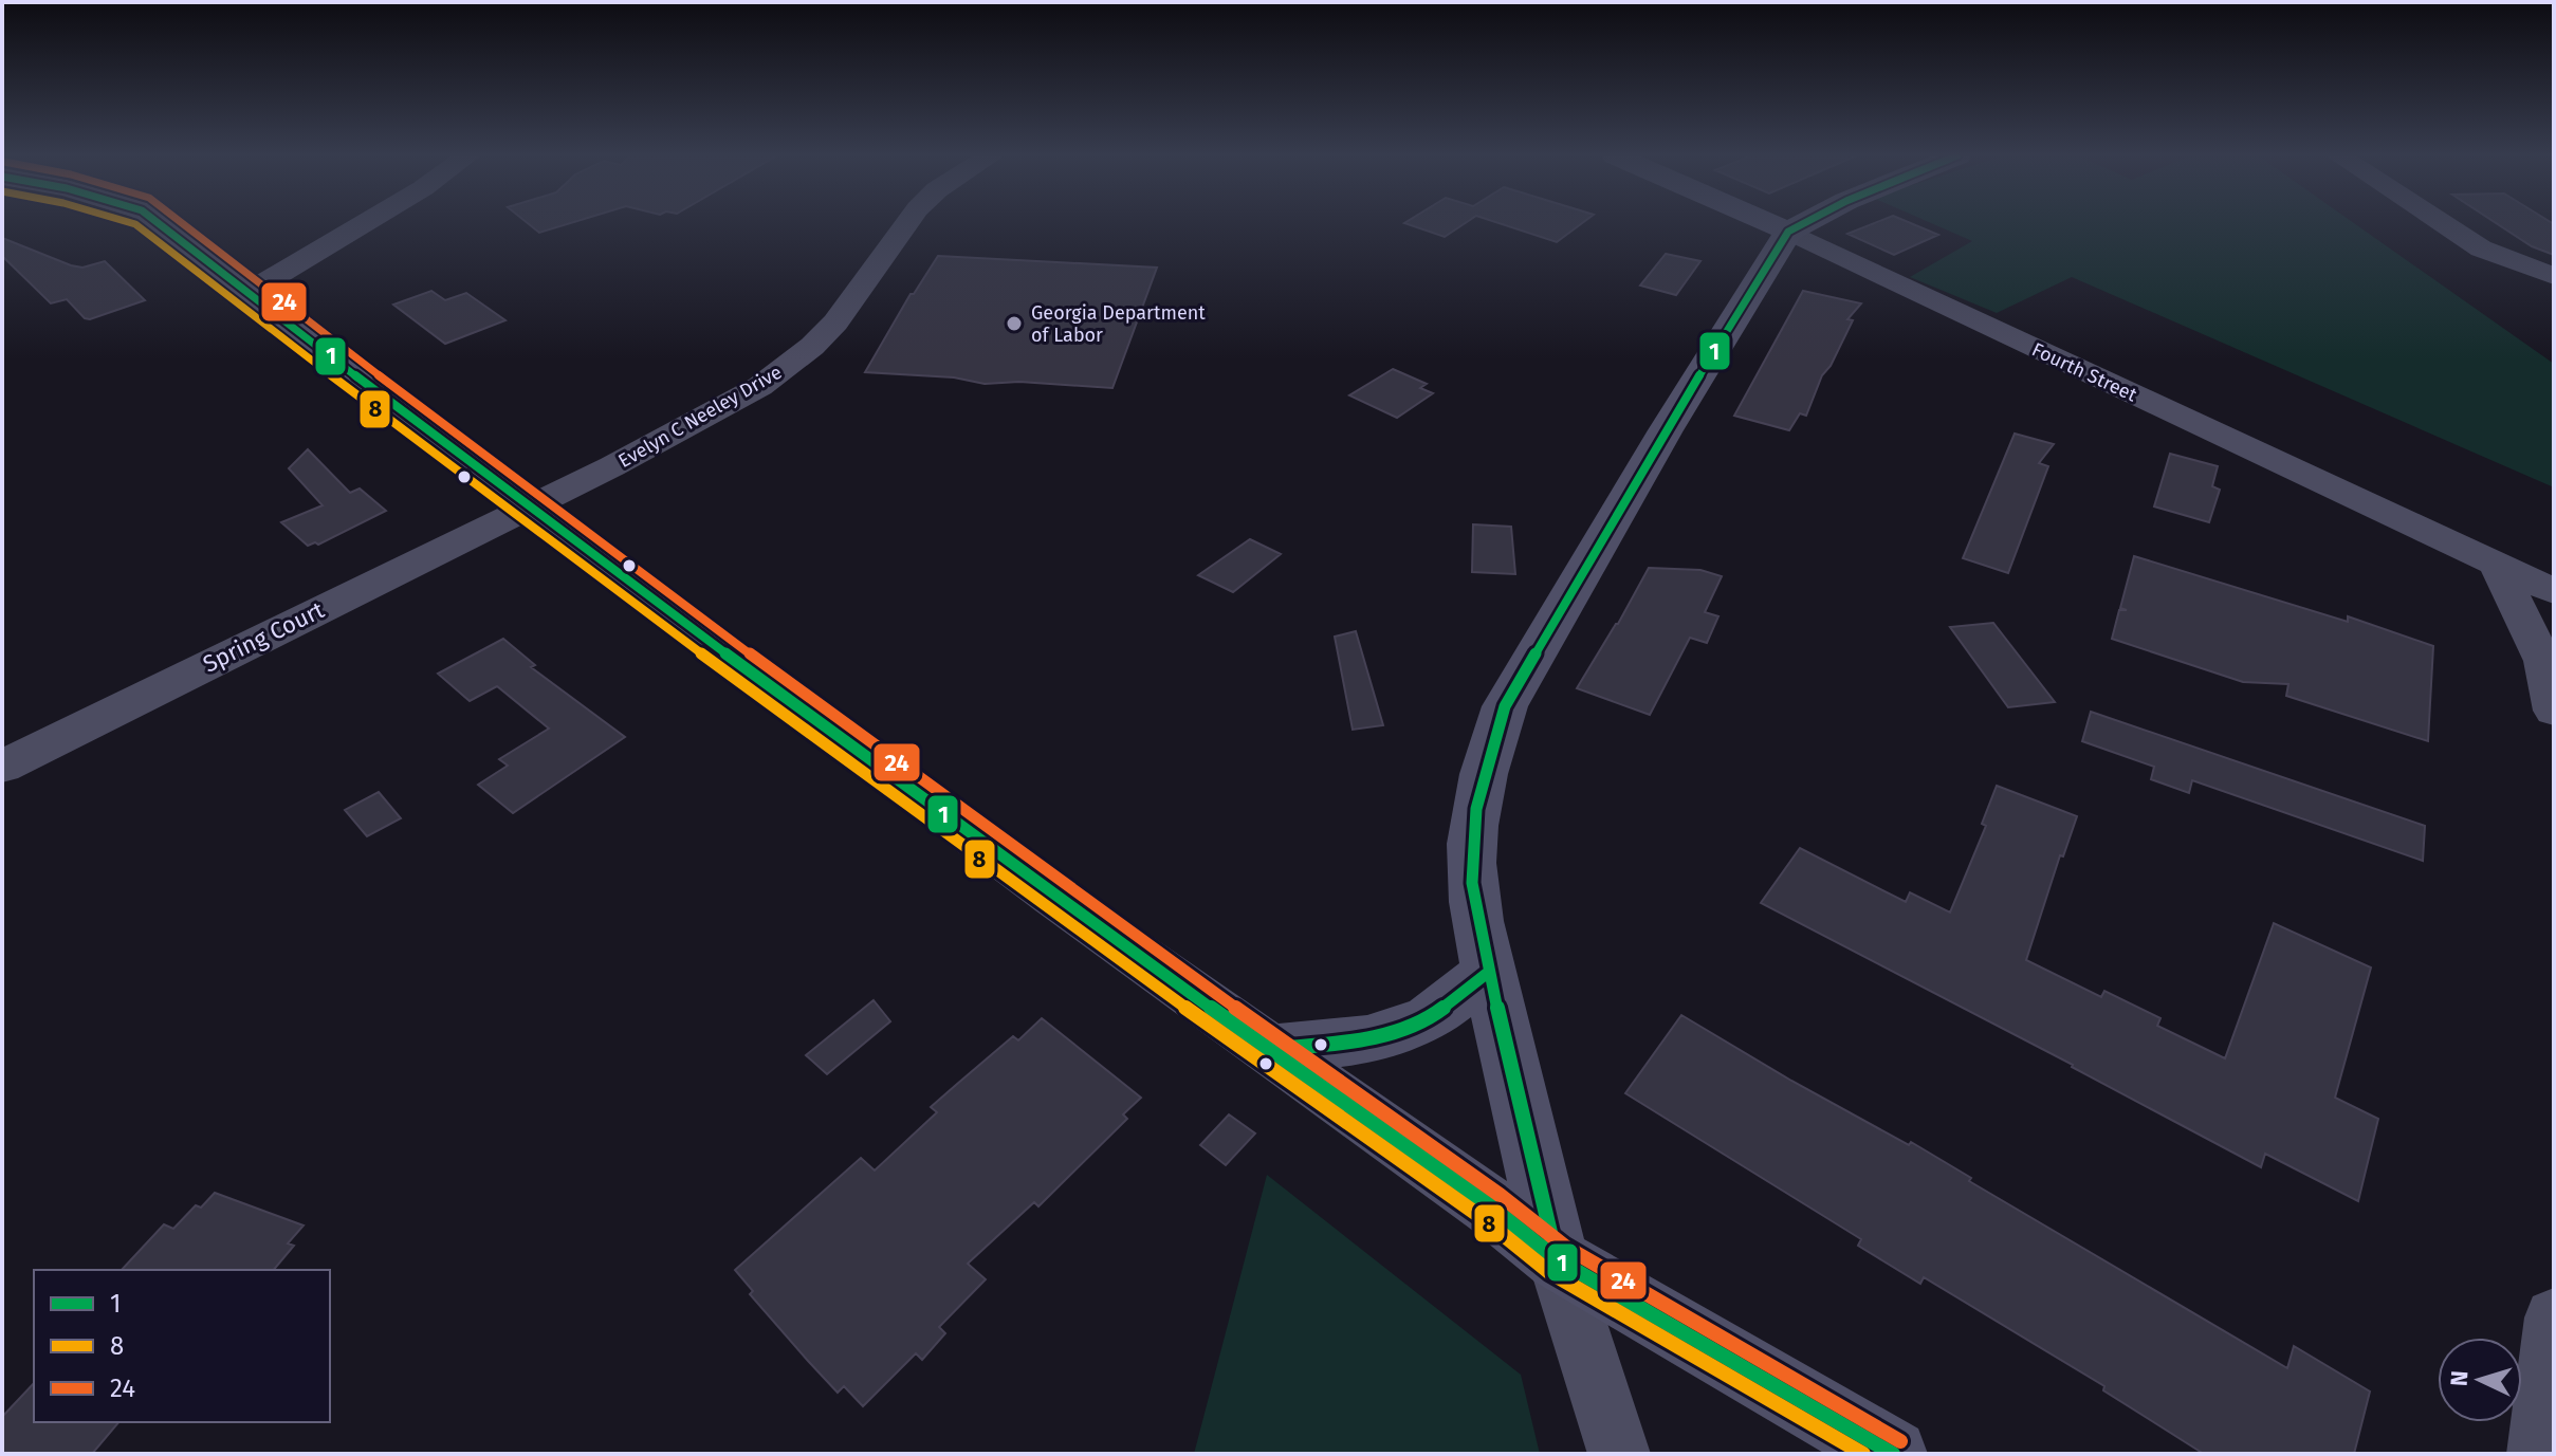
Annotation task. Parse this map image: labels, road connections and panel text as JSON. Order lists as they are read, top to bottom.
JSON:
{
  "streets": {
    "main road": ["Fourth Street"],
    "street": ["Evelyn C Neeley Drive", "Spring Court"]
  },
  "crossings": [
    ["Evelyn C Neeley Drive", "Spring Court"]
  ],
  "places": ["Georgia Department of Labor"],
  "lines": ["transit line 1", "transit line 8", "transit line 24"],
  "legend": ["1", "8", "24"],
  "north": "left"
}
